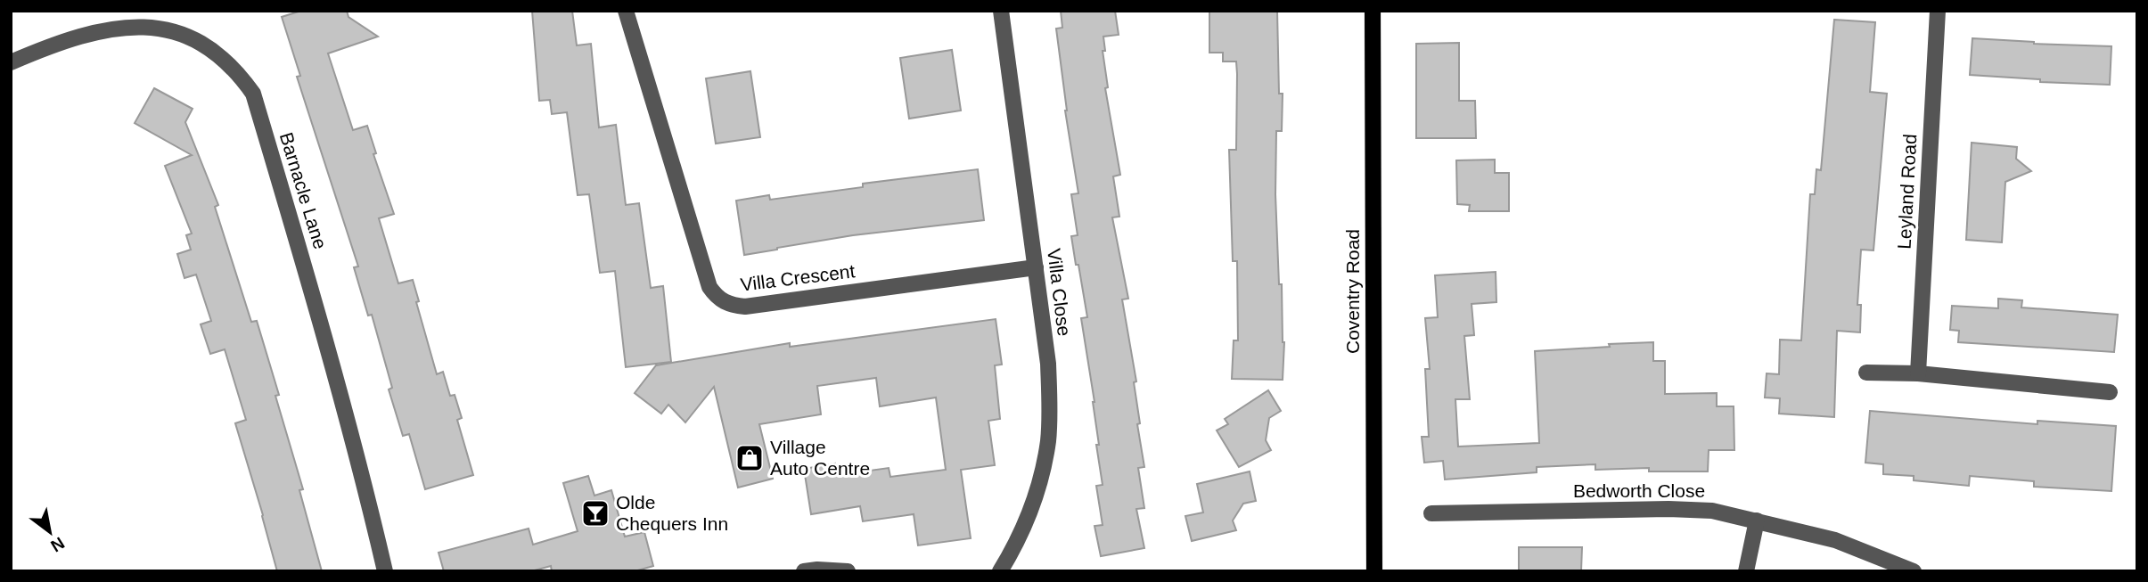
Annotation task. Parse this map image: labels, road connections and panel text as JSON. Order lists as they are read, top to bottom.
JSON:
{
  "streets": {
    "main road": ["Coventry Road"],
    "street": [
      "Barnacle Lane",
      "Leyland Road",
      "Villa Crescent",
      "Villa Close",
      "Bedworth Close"
    ]
  },
  "crossings": [
    ["Villa Crescent", "Villa Close"]
  ],
  "places": {
    "shop": ["Village Auto Centre"],
    "bar": ["Olde Chequers Inn"]
  },
  "north": "bottom right"
}
